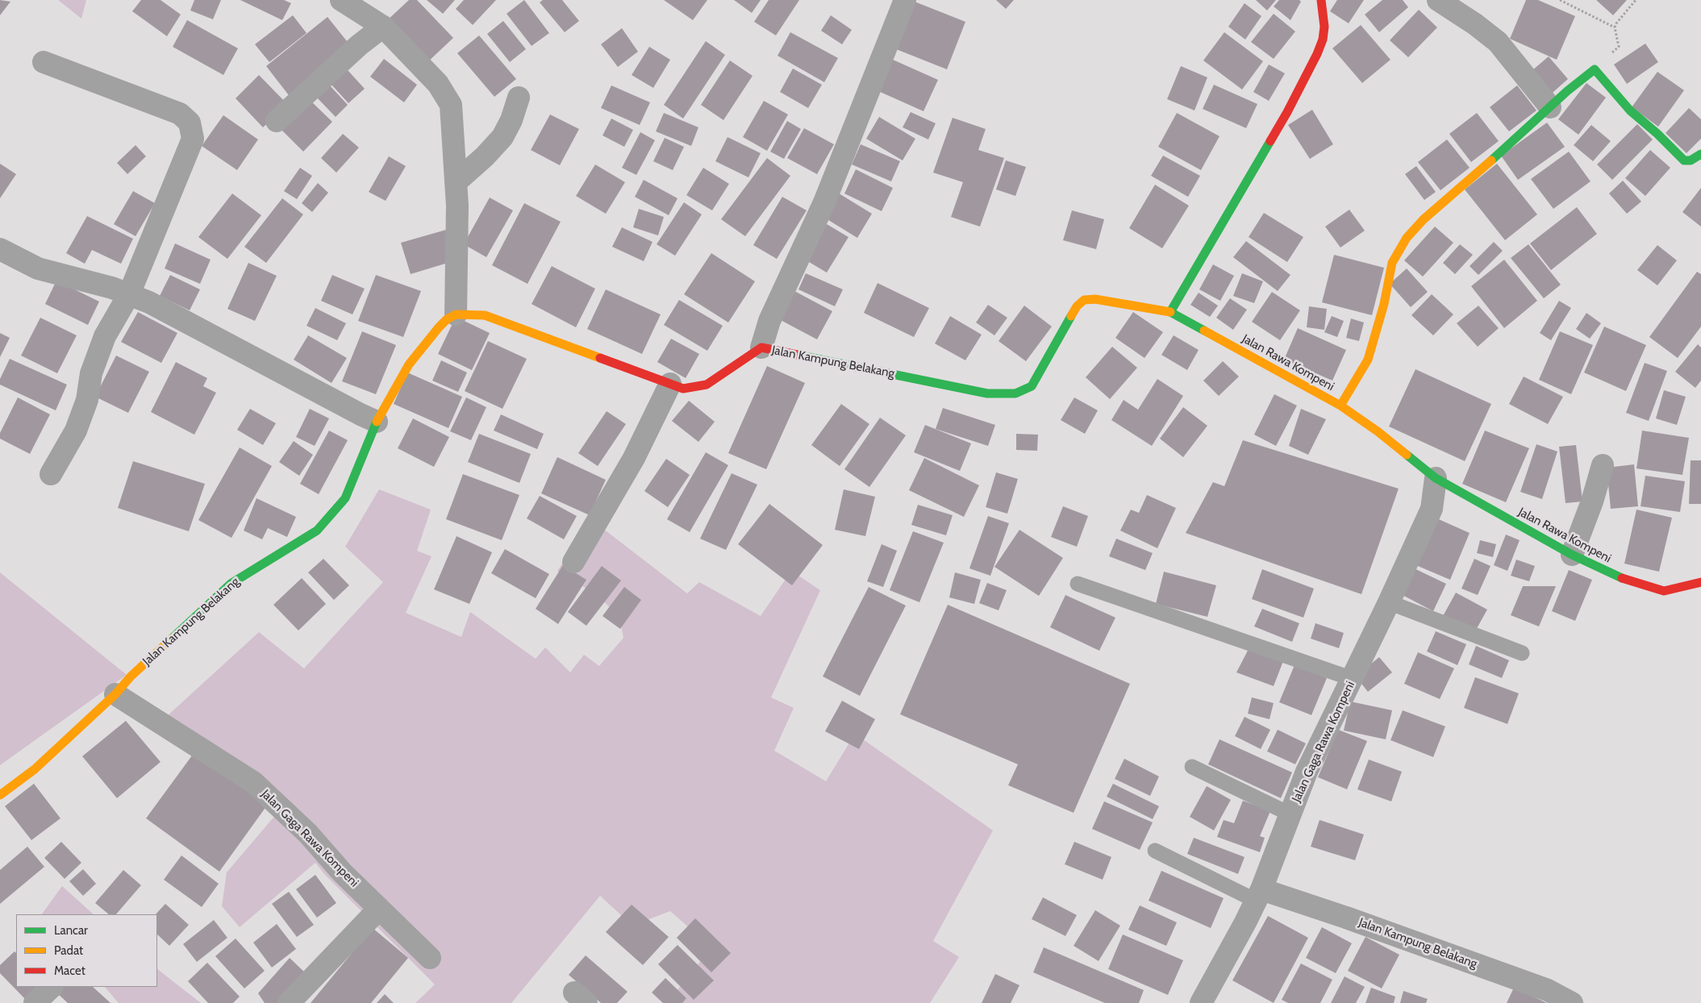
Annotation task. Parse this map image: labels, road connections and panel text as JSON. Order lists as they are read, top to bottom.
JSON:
{
  "streets": {
    "street": ["Jalan Kampung Belakang", "Jalan Rawa Kompeni", "Jalan Gaga Rawa Kompeni"]
  },
  "crossings": [
    ["Jalan Kampung Belakang", "Jalan Rawa Kompeni"],
    ["Jalan Kampung Belakang", "Jalan Gaga Rawa Kompeni"],
    ["Jalan Rawa Kompeni", "Jalan Gaga Rawa Kompeni"]
  ],
  "legend": ["Lancar", "Padat", "Macet"]
}
